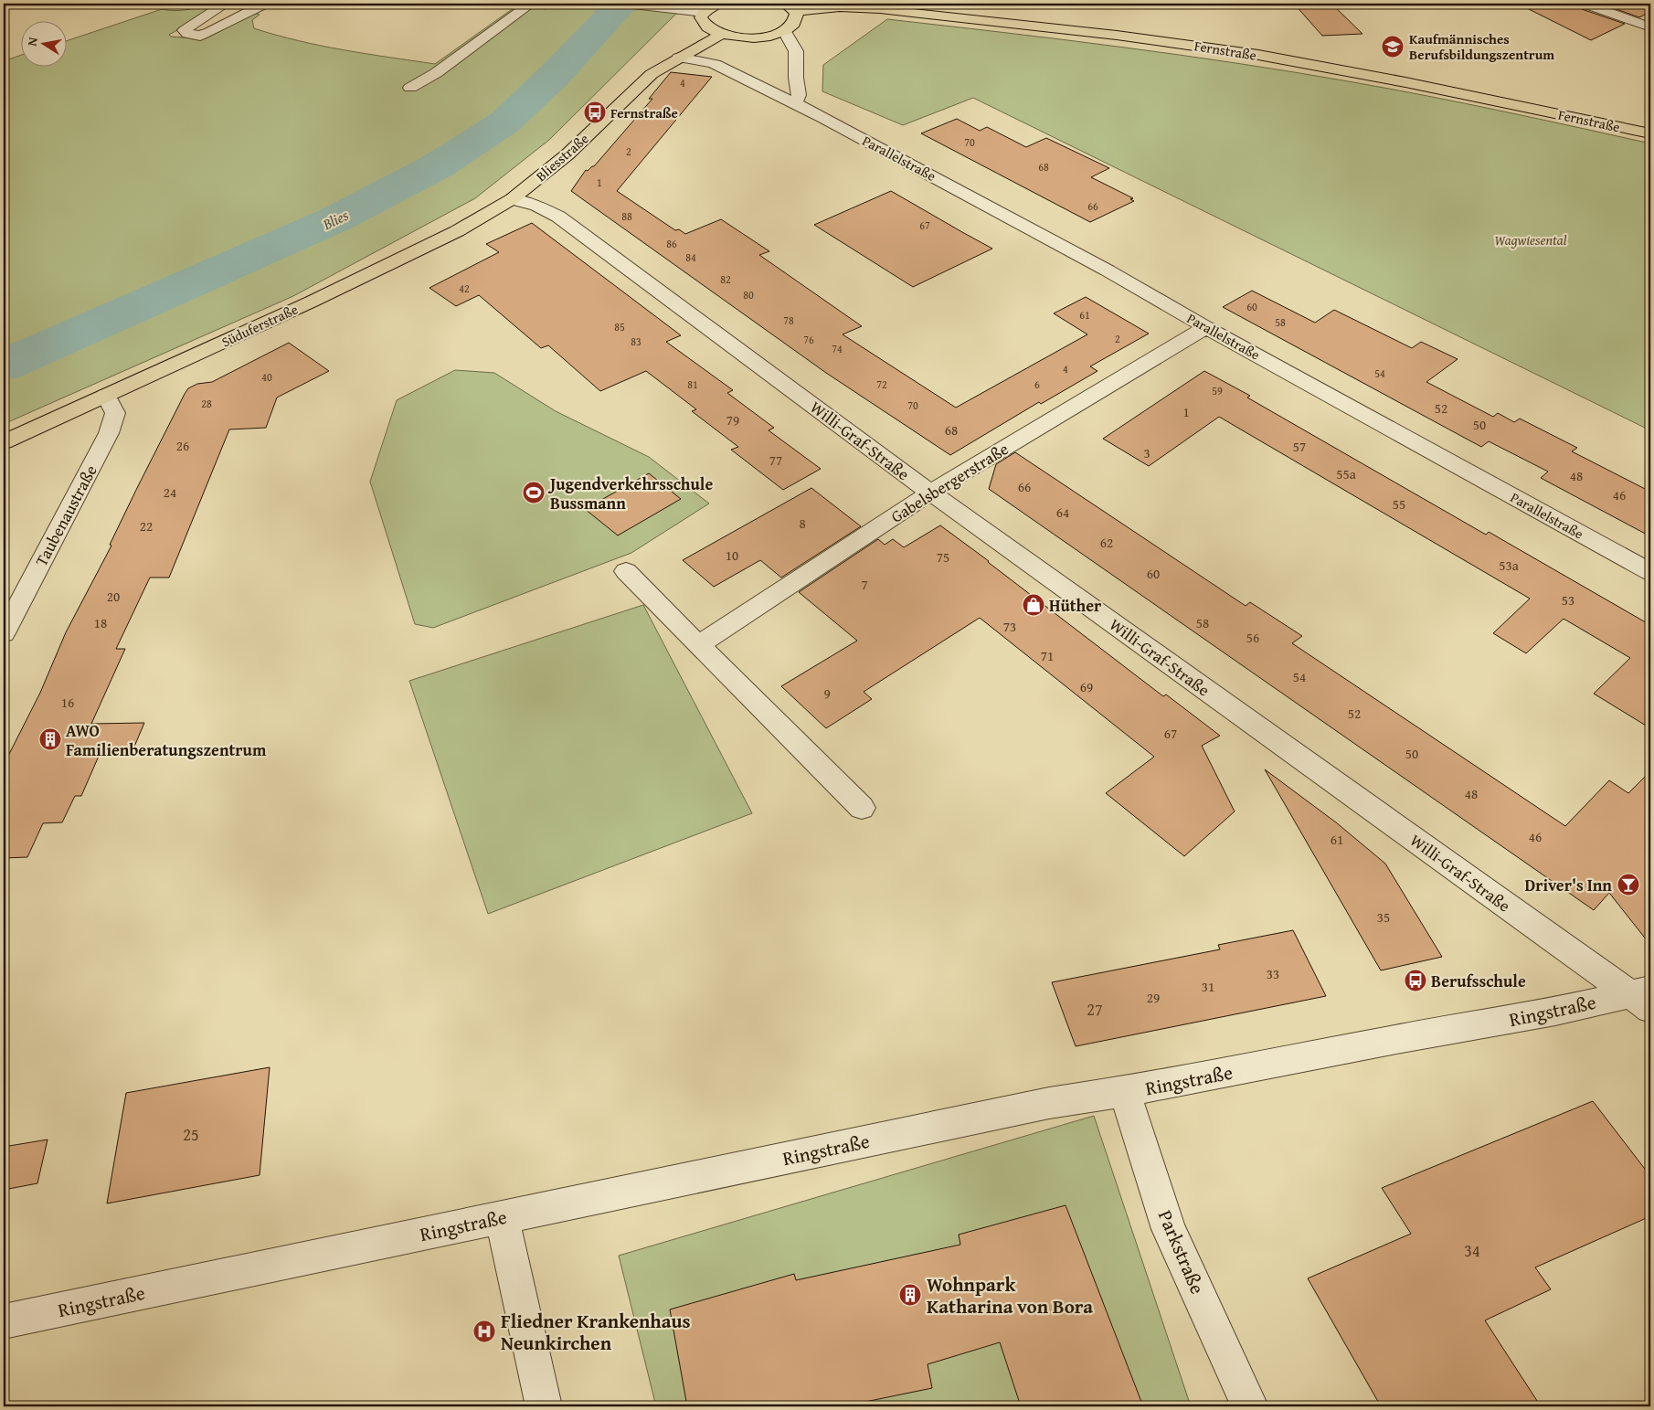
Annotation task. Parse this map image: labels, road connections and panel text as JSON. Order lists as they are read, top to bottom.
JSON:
{
  "streets": {
    "main road": ["Fernstraße", "Bliesstraße", "Süduferstraße"],
    "street": [
      "Parallelstraße",
      "Willi-Graf-Straße",
      "Gabelsbergerstraße",
      "Taubenaustraße",
      "Ringstraße",
      "Parkstraße"
    ]
  },
  "crossings": [
    ["Bliesstraße", "Parallelstraße"],
    ["Bliesstraße", "Süduferstraße"],
    ["Bliesstraße", "Willi-Graf-Straße"],
    ["Parallelstraße", "Gabelsbergerstraße"],
    ["Süduferstraße", "Willi-Graf-Straße"],
    ["Süduferstraße", "Taubenaustraße"],
    ["Willi-Graf-Straße", "Gabelsbergerstraße"],
    ["Willi-Graf-Straße", "Ringstraße"],
    ["Ringstraße", "Parkstraße"]
  ],
  "water": ["Blies"],
  "parks": ["Wagwiesental"],
  "places": {
    "school or university": ["Kaufmännisches Berufsbildungszentrum"],
    "bus stop": ["Fernstraße", "Berufsschule"],
    "sports": ["Jugendverkehrsschule Bussmann"],
    "shop": ["Hüther"],
    "building": ["AWO Familienberatungszentrum", "Wohnpark Katharina von Bora"],
    "bar": ["Driver's Inn"],
    "hospital": ["Fliedner Krankenhaus Neunkirchen"]
  },
  "house_numbers": [
    "4",
    "70",
    "2",
    "68",
    "1",
    "66",
    "88",
    "67",
    "86",
    "84",
    "82",
    "42",
    "80",
    "60",
    "61",
    "78",
    "58",
    "85",
    "2",
    "76",
    "83",
    "74",
    "4",
    "54",
    "40",
    "81",
    "72",
    "6",
    "59",
    "28",
    "70",
    "52",
    "1",
    "79",
    "50",
    "68",
    "26",
    "57",
    "3",
    "77",
    "55a",
    "48",
    "66",
    "24",
    "46",
    "55",
    "64",
    "8",
    "22",
    "62",
    "10",
    "75",
    "53a",
    "60",
    "7",
    "20",
    "53",
    "18",
    "58",
    "73",
    "56",
    "71",
    "54",
    "69",
    "9",
    "16",
    "52",
    "67",
    "50",
    "48",
    "46",
    "61",
    "35",
    "33",
    "31",
    "29",
    "27",
    "25",
    "34"
  ],
  "north": "left"
}
